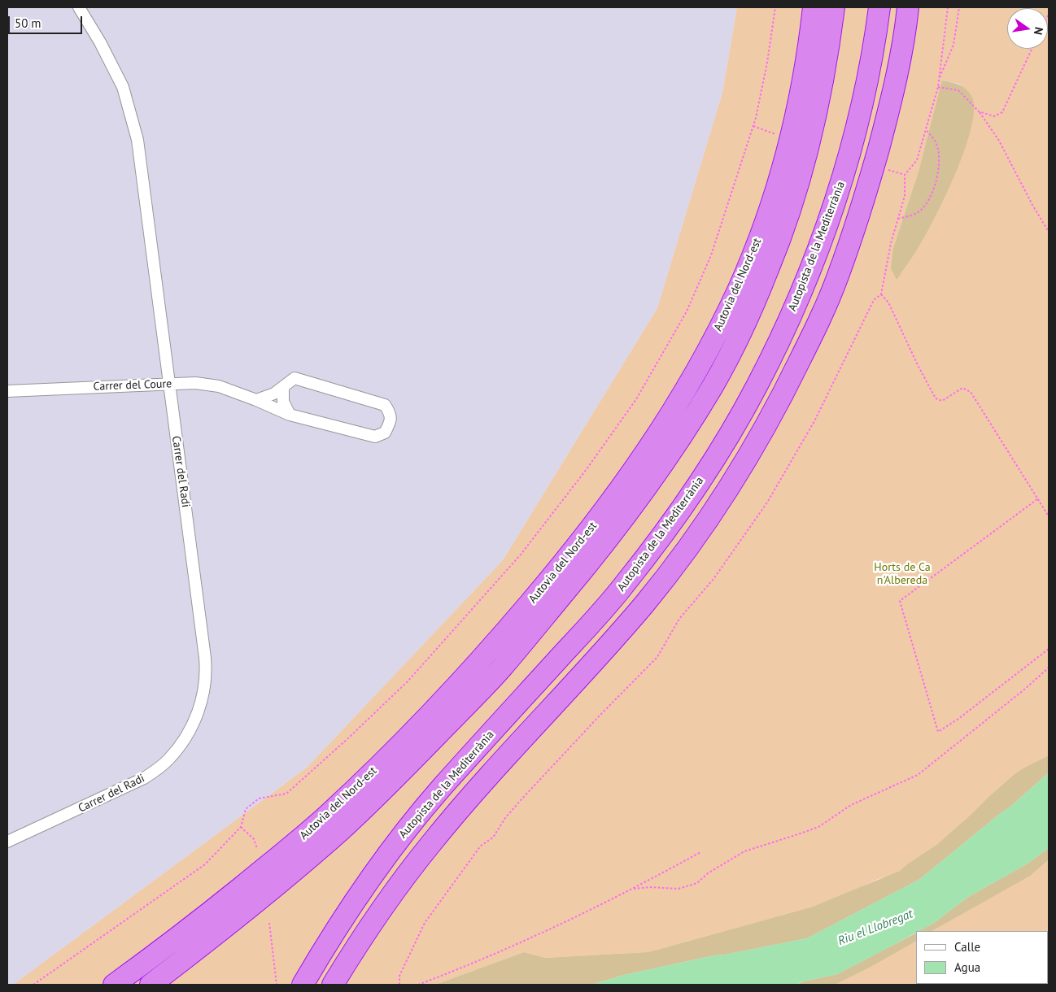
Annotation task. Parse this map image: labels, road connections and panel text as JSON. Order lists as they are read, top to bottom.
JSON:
{
  "streets": {
    "highway": ["Autopista de la Mediterrània", "Autovia del Nord-est"],
    "street": ["Carrer del Coure", "Carrer del Radi"]
  },
  "crossings": [
    ["Carrer del Coure", "Carrer del Radi"]
  ],
  "water": ["Riu el Llobregat"],
  "parks": ["Horts de Ca n'Albereda"],
  "legend": ["Calle", "Agua"],
  "scale_bar": "50 m",
  "north": "right"
}
